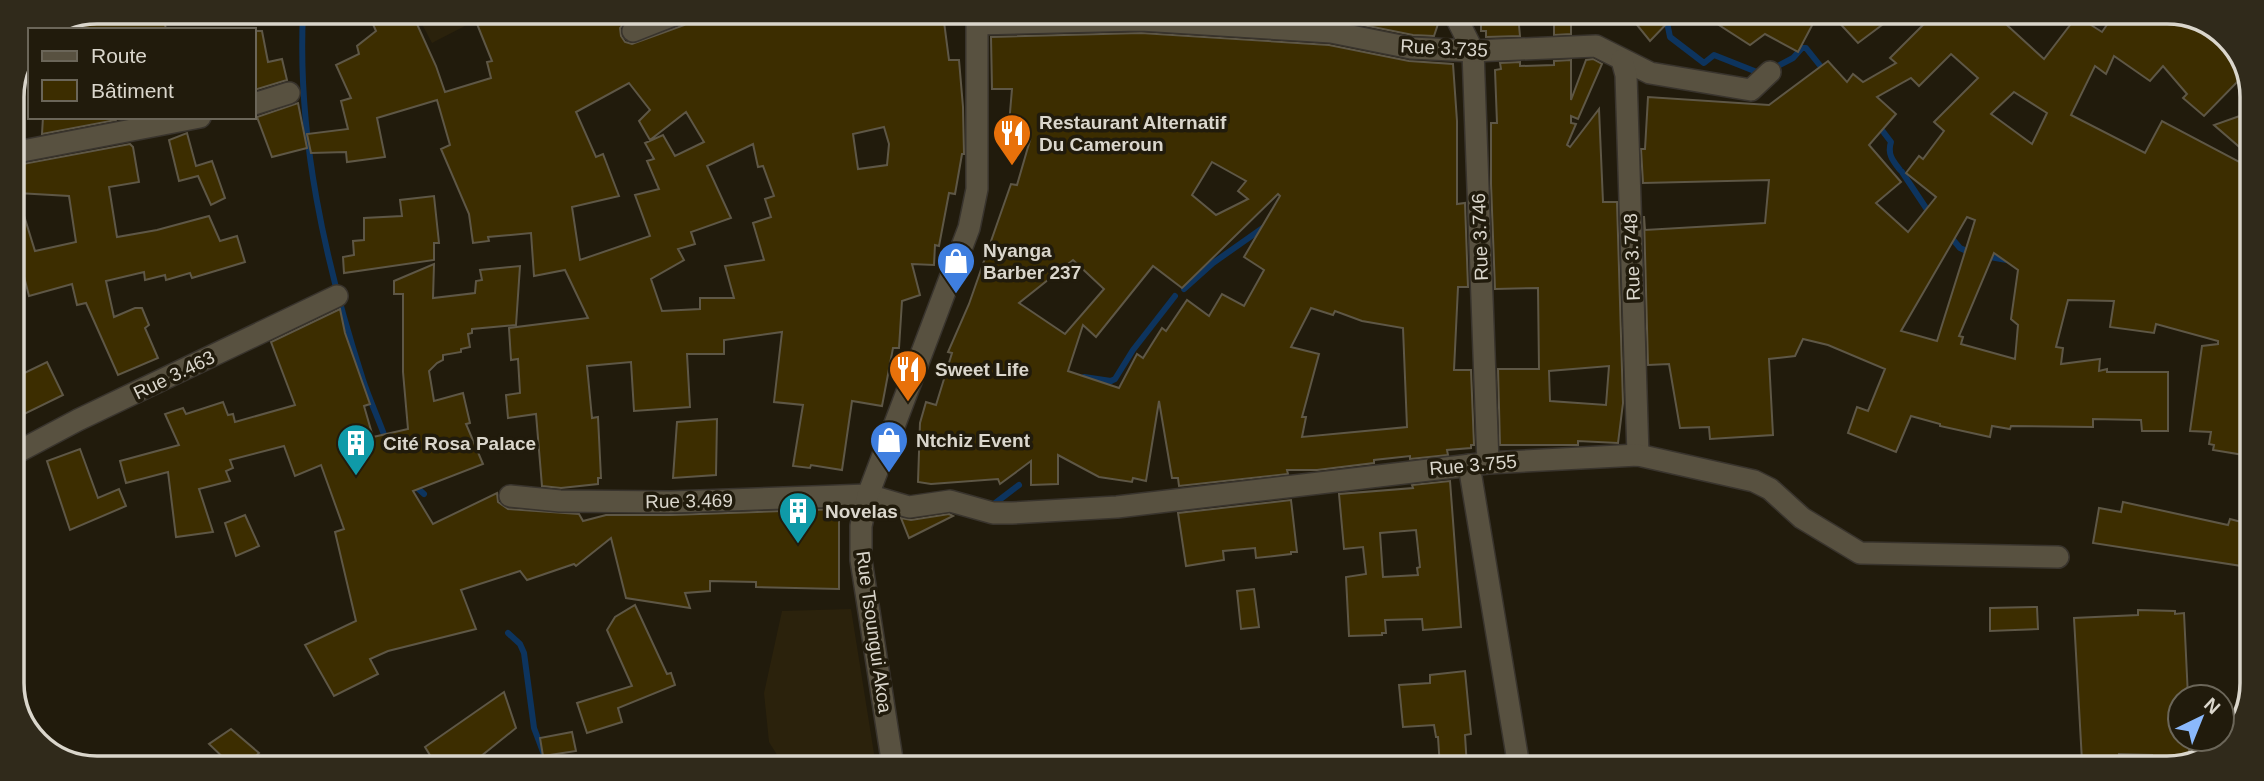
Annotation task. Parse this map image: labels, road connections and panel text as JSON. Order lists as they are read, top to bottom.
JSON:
{
  "streets": {
    "street": [
      "Rue 3.735",
      "Rue 3.746",
      "Rue 3.748",
      "Rue 3.463",
      "Rue 3.755",
      "Rue 3.469",
      "Rue Tsoungui Akoa"
    ]
  },
  "crossings": [
    ["Rue 3.735", "Rue 3.746"],
    ["Rue 3.735", "Rue 3.748"],
    ["Rue 3.746", "Rue 3.755"],
    ["Rue 3.748", "Rue 3.755"],
    ["Rue 3.755", "Rue 3.469"],
    ["Rue 3.755", "Rue Tsoungui Akoa"],
    ["Rue 3.469", "Rue Tsoungui Akoa"]
  ],
  "places": {
    "restaurant": ["Restaurant Alternatif Du Cameroun", "Sweet Life"],
    "shop": ["Nyanga Barber 237", "Ntchiz Event"],
    "building": ["Cité Rosa Palace", "Novelas"]
  },
  "legend": ["Route", "Bâtiment"],
  "north": "top right"
}
